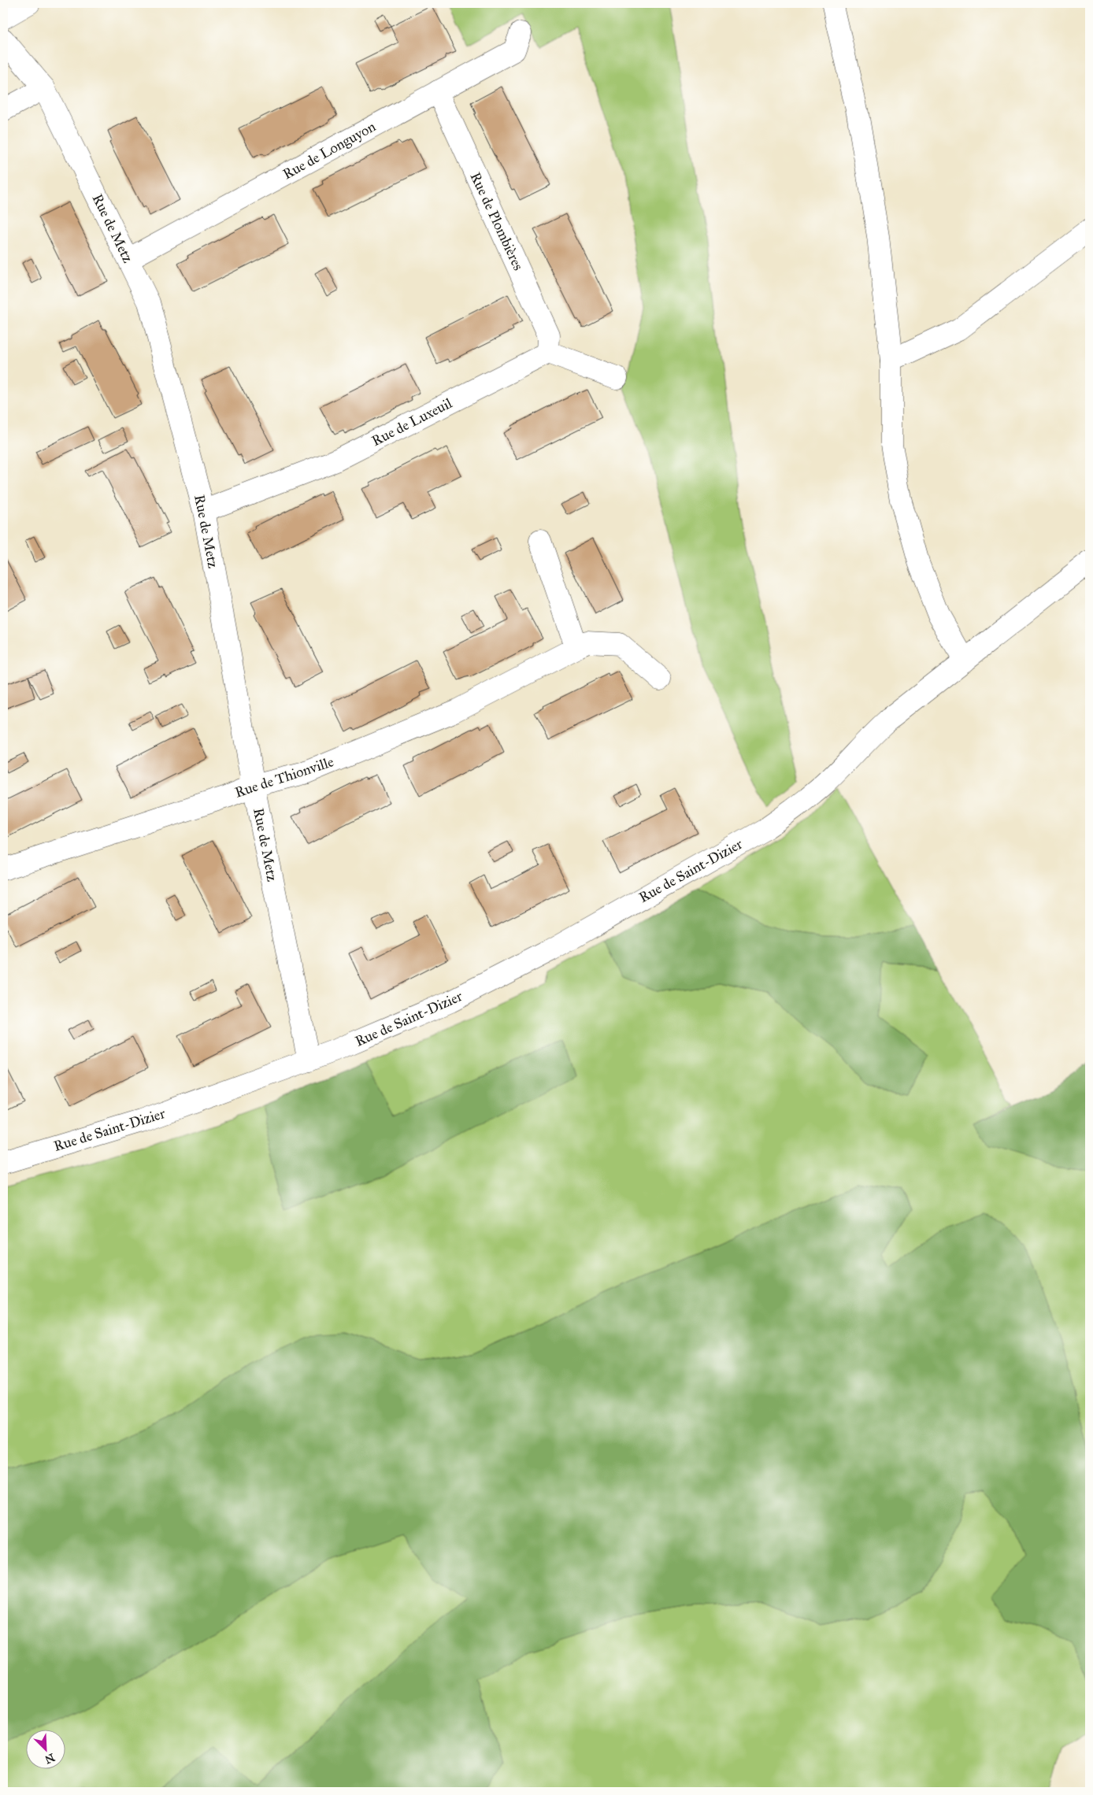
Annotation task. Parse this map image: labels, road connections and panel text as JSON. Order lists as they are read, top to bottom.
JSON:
{
  "streets": {
    "street": [
      "Rue de Longuyon",
      "Rue de Plombières",
      "Rue de Metz",
      "Rue de Luxeuil",
      "Rue de Thionville",
      "Rue de Saint-Dizier"
    ]
  },
  "crossings": [
    ["Rue de Longuyon", "Rue de Plombières"],
    ["Rue de Longuyon", "Rue de Metz"],
    ["Rue de Plombières", "Rue de Luxeuil"],
    ["Rue de Metz", "Rue de Luxeuil"],
    ["Rue de Metz", "Rue de Thionville"],
    ["Rue de Metz", "Rue de Saint-Dizier"]
  ],
  "north": "bottom right"
}
